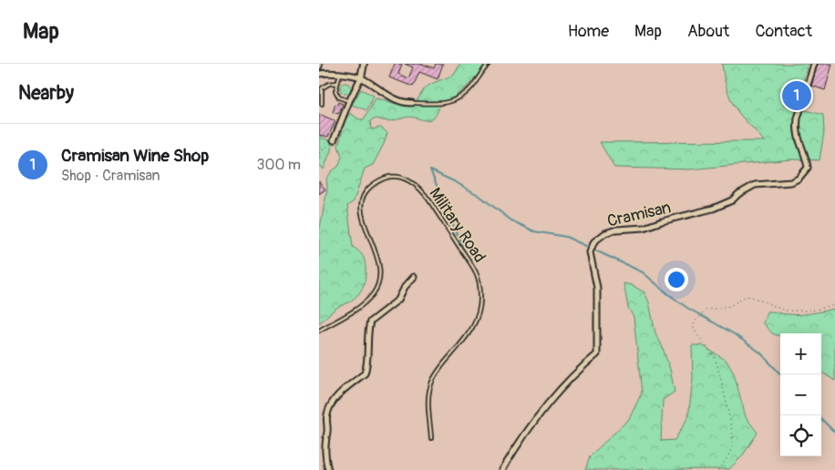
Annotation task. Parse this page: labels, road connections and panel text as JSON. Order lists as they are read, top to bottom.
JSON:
{
  "streets": {
    "street": ["Cramisan"],
    "lane": ["Military Road"]
  },
  "page": {
    "header": "Map",
    "nav": [
      "Home",
      "Map",
      "About",
      "Contact"
    ],
    "heading": "Nearby",
    "pins": "1",
    "list": [
      {
        "mark": "1",
        "name": "Cramisan Wine Shop",
        "note": "Shop · Cramisan",
        "value": "300 m"
      }
    ],
    "map_buttons": ["+", "−"]
  }
}
